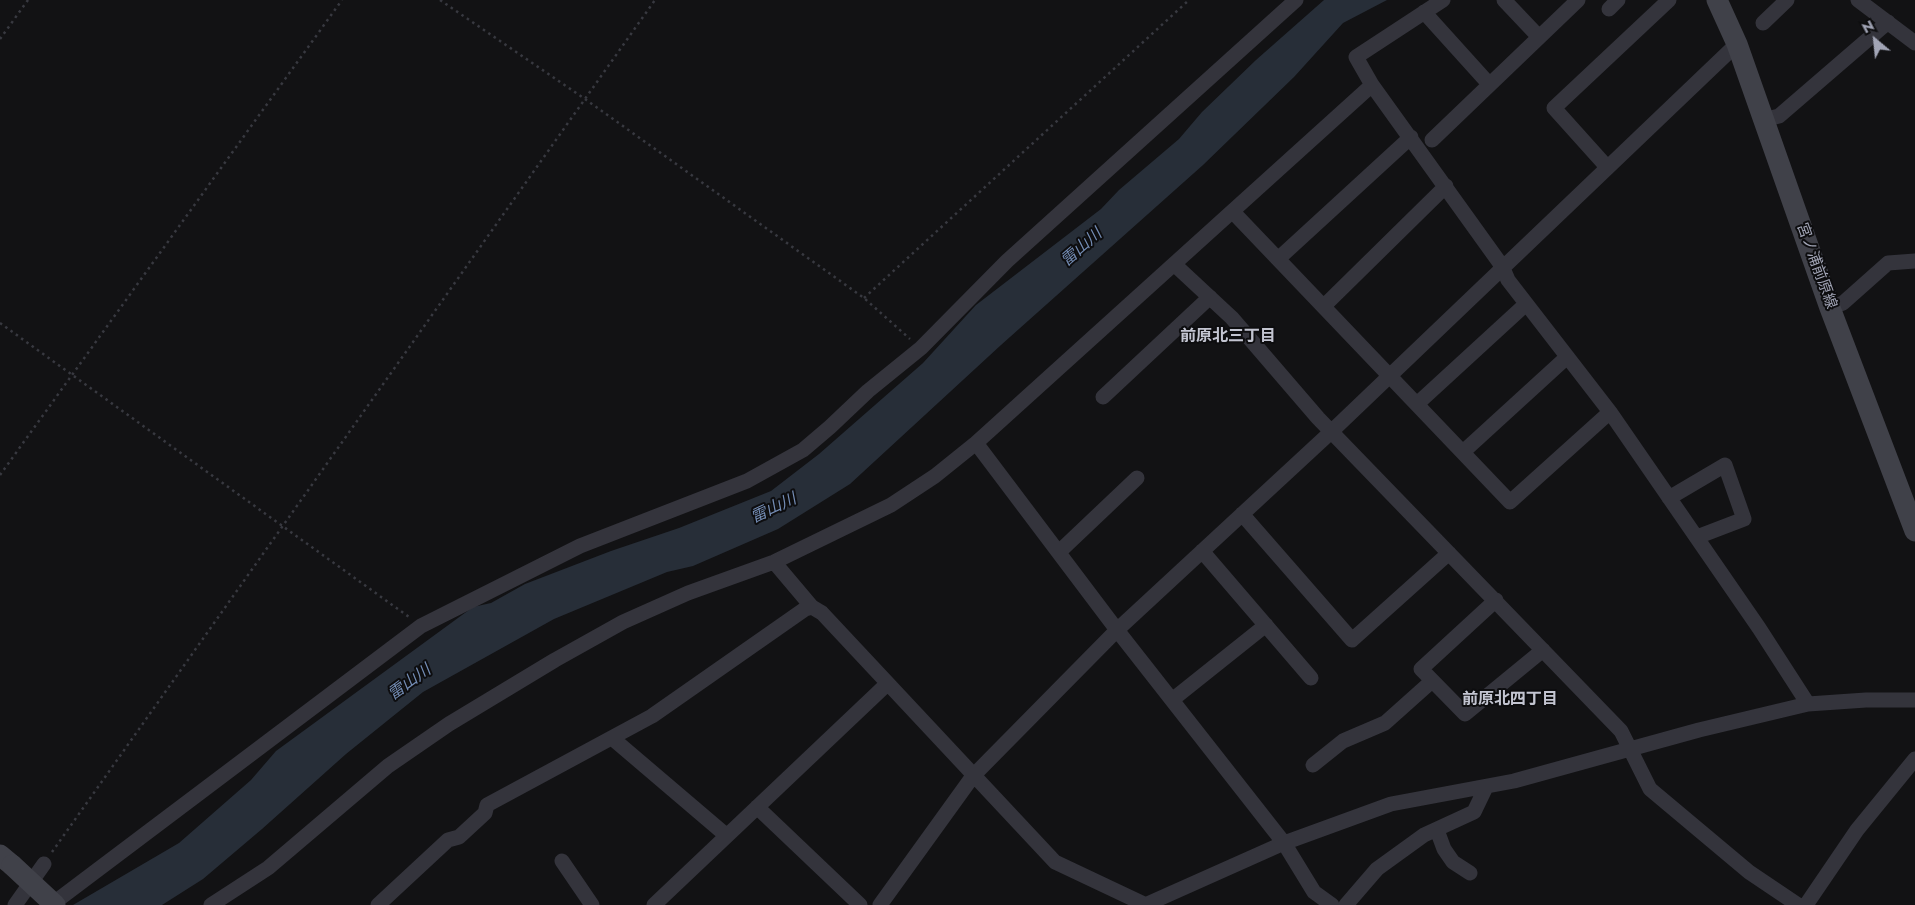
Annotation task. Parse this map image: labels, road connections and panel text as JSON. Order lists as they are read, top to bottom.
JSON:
{
  "streets": {
    "main road": ["宮ノ浦前原線"]
  },
  "districts": ["前原北三丁目", "前原北四丁目"],
  "water": ["雷山川"],
  "north": "top left"
}
